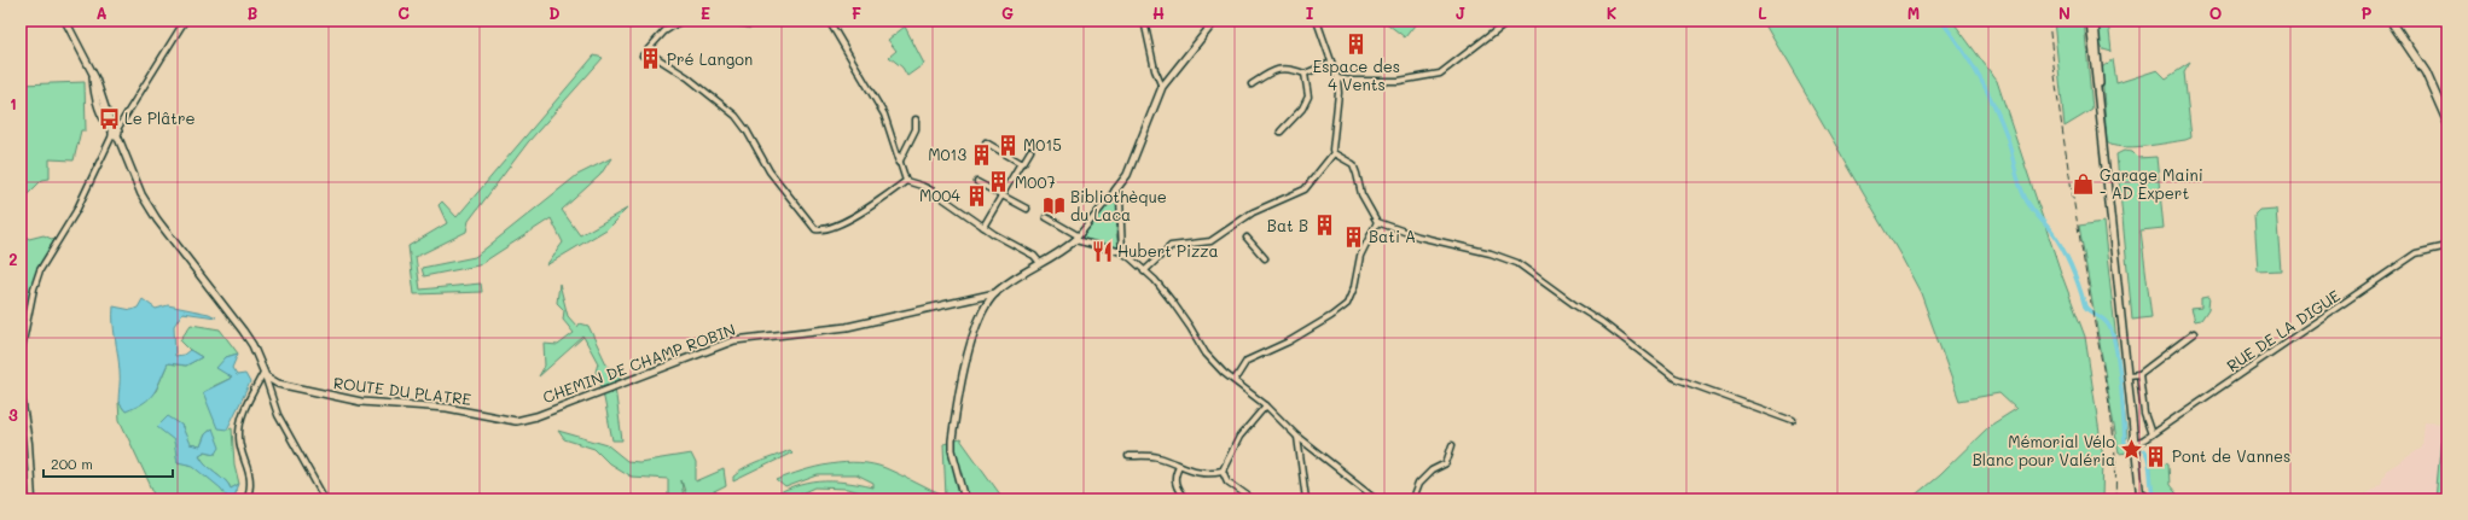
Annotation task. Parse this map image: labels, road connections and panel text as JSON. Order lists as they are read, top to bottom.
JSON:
{
  "streets": {
    "street": ["RUE DE LA DIGUE", "CHEMIN DE CHAMP ROBIN", "ROUTE DU PLATRE"]
  },
  "crossings": [
    ["CHEMIN DE CHAMP ROBIN", "ROUTE DU PLATRE"]
  ],
  "places": {
    "building": [
      "Espace des 4 Vents",
      "Pré Langon",
      "M015",
      "M013",
      "M007",
      "M004",
      "Bat B",
      "Bati A",
      "Pont de Vannes"
    ],
    "bus stop": ["Le Plâtre"],
    "shop": ["Garage Maini - AD Expert"],
    "library": ["Bibliothèque du Laca"],
    "restaurant": ["Hubert Pizza"],
    "place": ["Mémorial Vélo Blanc pour Valéria"]
  },
  "scale_bar": "200 m",
  "grid": {
    "columns": [
      "A",
      "B",
      "C",
      "D",
      "E",
      "F",
      "G",
      "H",
      "I",
      "J",
      "K",
      "L",
      "M",
      "N",
      "O",
      "P"
    ],
    "rows": ["1", "2", "3"]
  }
}
